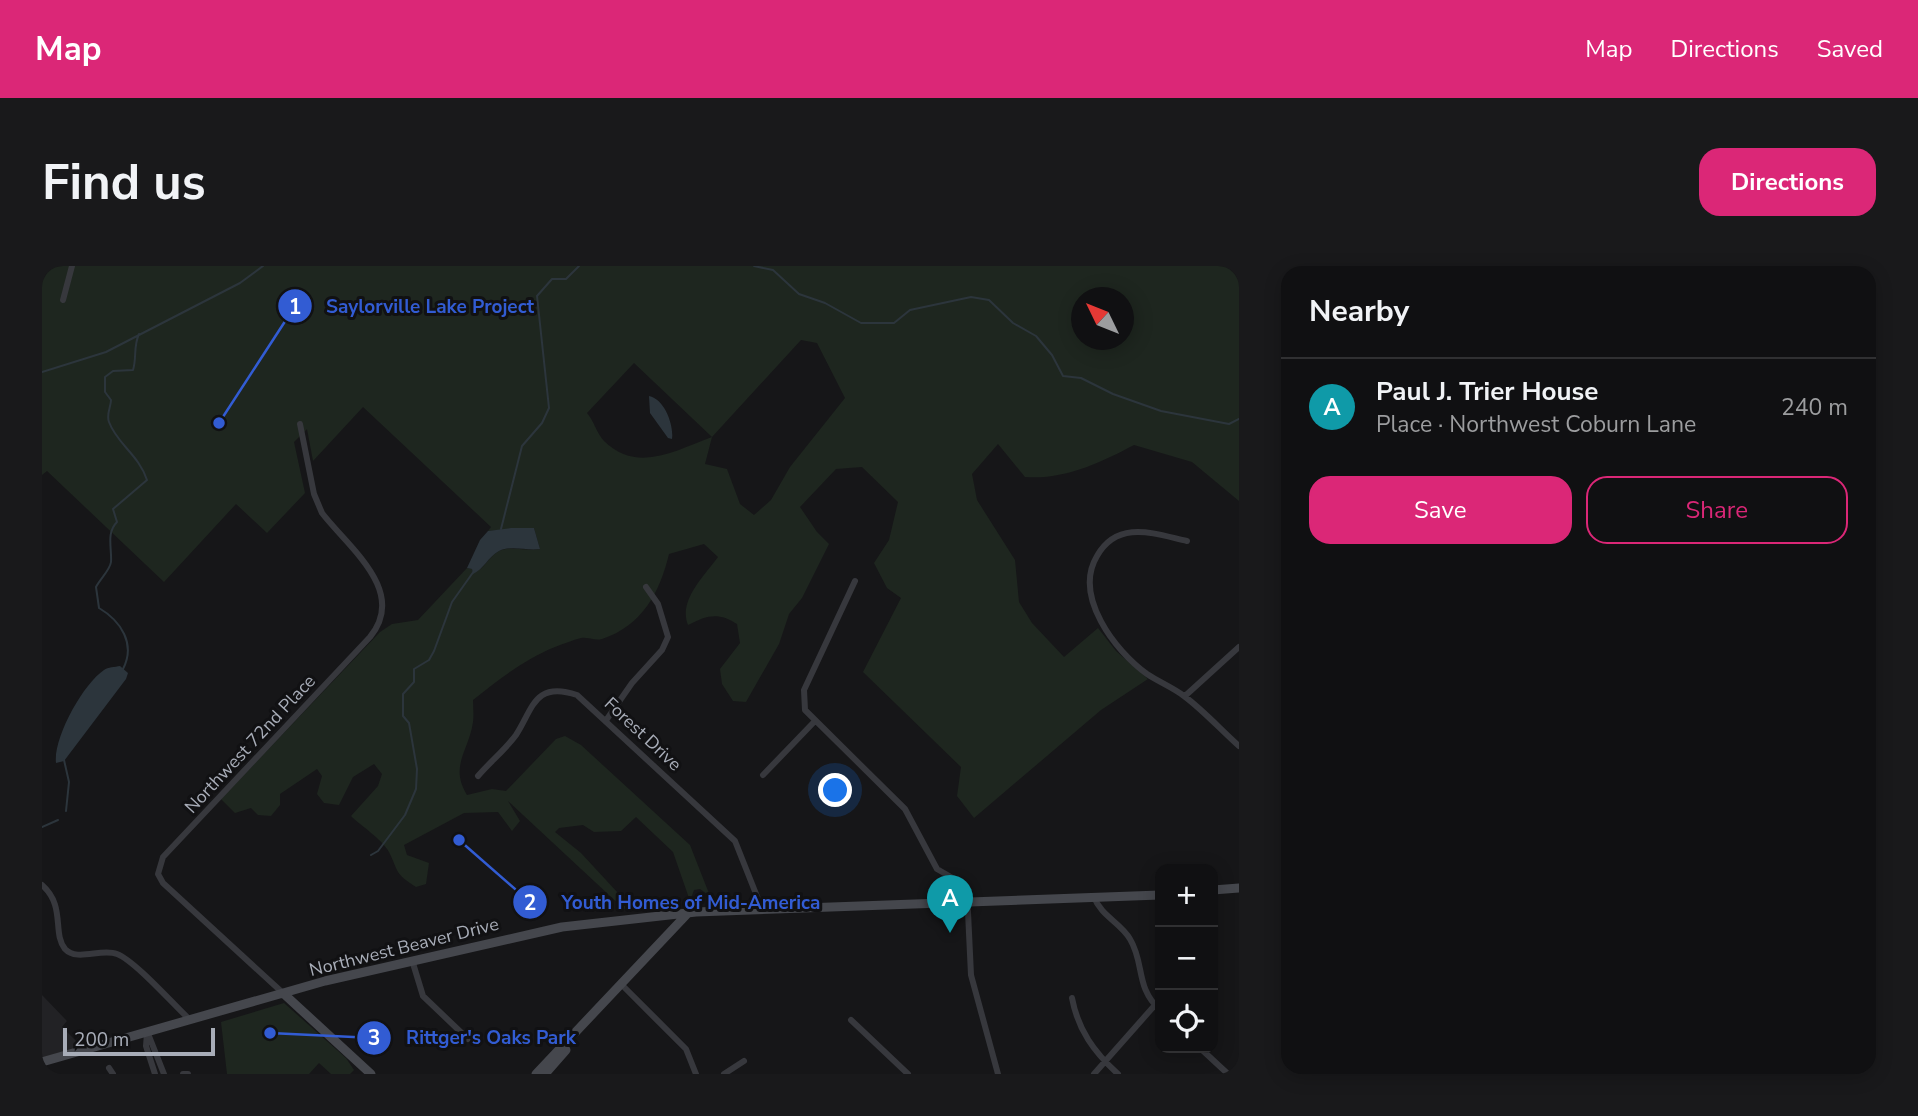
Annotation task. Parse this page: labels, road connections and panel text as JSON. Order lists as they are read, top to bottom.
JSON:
{
  "streets": {
    "main road": ["Northwest Beaver Drive"],
    "street": ["Forest Drive", "Northwest 72nd Place"]
  },
  "crossings": [
    ["Forest Drive", "Northwest Beaver Drive"],
    ["Northwest 72nd Place", "Northwest Beaver Drive"]
  ],
  "places": ["Saylorville Lake Project", "Youth Homes of Mid-America", "Rittger's Oaks Park"],
  "scale_bar": "200 m",
  "north": "top left",
  "page": {
    "header": "Map",
    "nav": ["Map", "Directions", "Saved"],
    "buttons": [
      "Directions",
      ["Save", "Share"]
    ],
    "title": "Find us",
    "heading": "Nearby",
    "list": [
      {
        "mark": "A",
        "name": "Paul J. Trier House",
        "note": "Place · Northwest Coburn Lane",
        "value": "240 m"
      }
    ],
    "map_buttons": ["+", "−"],
    "pins": "A",
    "scale": "200 m"
  }
}
